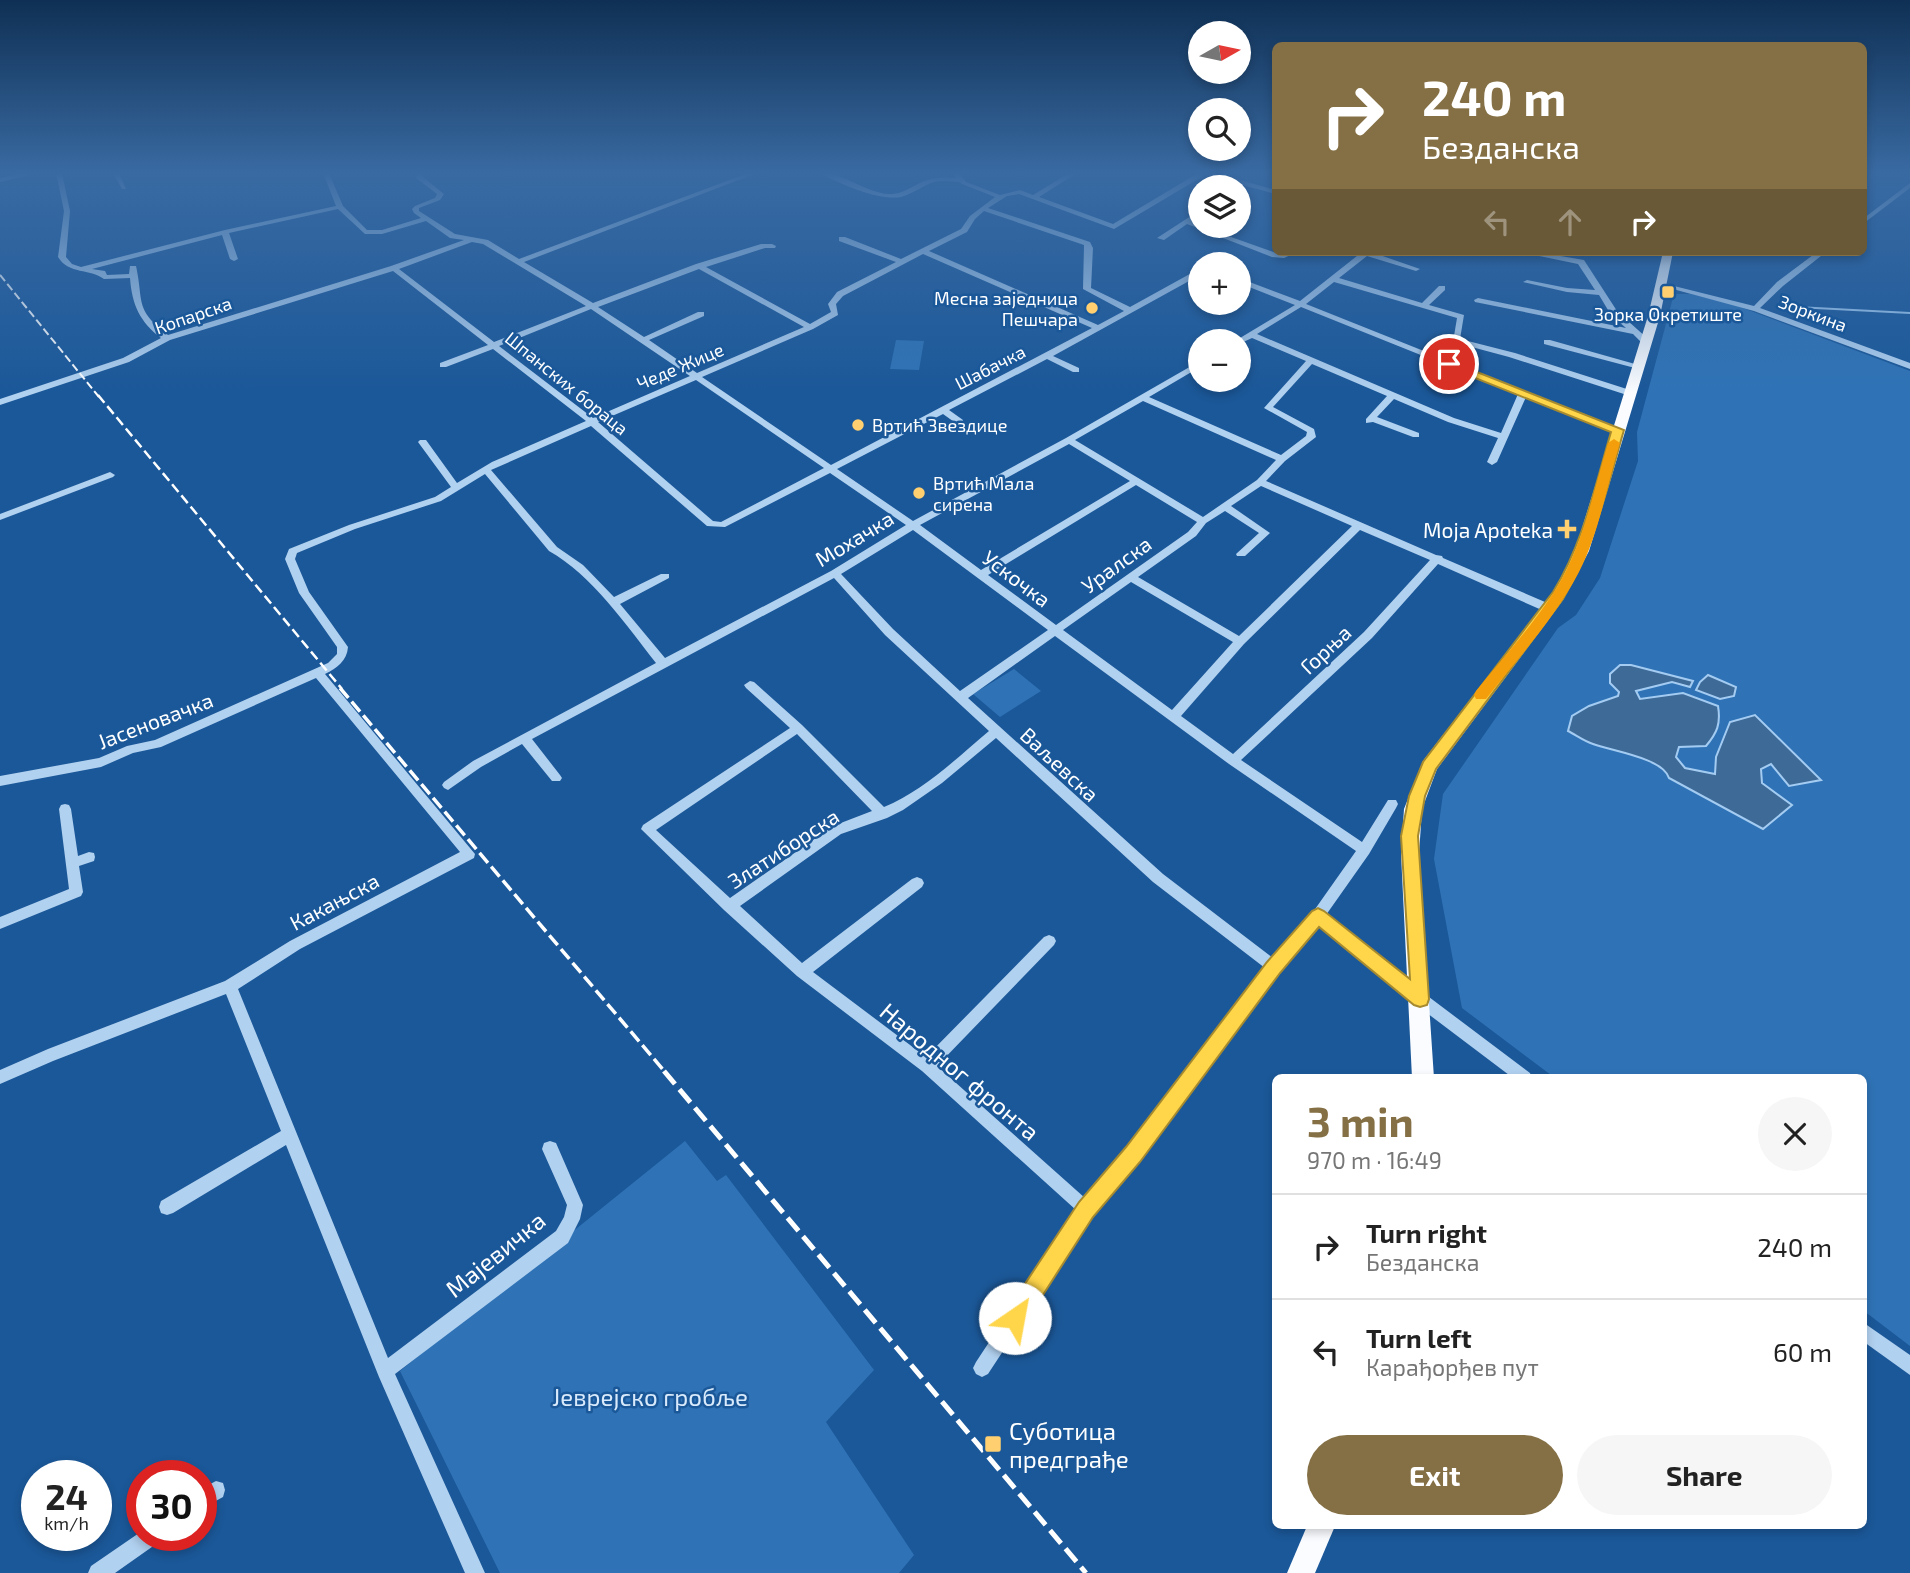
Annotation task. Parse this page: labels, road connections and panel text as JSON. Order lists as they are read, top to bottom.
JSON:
{
  "streets": {
    "street": [
      "Зоркина",
      "Копарска",
      "Чеде Жице",
      "Шабачка",
      "Шпанских бораца",
      "Мохачка",
      "Уралска",
      "Ускочка",
      "Горња",
      "Јасеновачка",
      "Ваљевска",
      "Златиборска",
      "Какањска",
      "Народног фронта",
      "Мајевичка"
    ]
  },
  "crossings": [
    ["Копарска", "Шпанских бораца"],
    ["Чеде Жице", "Шпанских бораца"],
    ["Чеде Жице", "Ускочка"],
    ["Чеде Жице", "Јасеновачка"],
    ["Чеде Жице", "Какањска"],
    ["Шабачка", "Шпанских бораца"],
    ["Шабачка", "Ускочка"],
    ["Мохачка", "Ускочка"],
    ["Мохачка", "Ваљевска"],
    ["Уралска", "Ускочка"],
    ["Уралска", "Ваљевска"],
    ["Ускочка", "Горња"],
    ["Јасеновачка", "Какањска"],
    ["Ваљевска", "Златиборска"],
    ["Златиборска", "Народног фронта"]
  ],
  "parks": ["Јеврејско гробље"],
  "places": {
    "transit": ["Зорка Окретиште", "Суботица предграђе"],
    "other": ["Месна заједница Пешчара", "Вртић Звездице", "Вртић Мала сирена"],
    "health": ["Moja Apoteka"]
  },
  "north": "right",
  "page": {
    "map_buttons": ["+", "−"],
    "turn": ["240 m", "Безданска"],
    "heading": ["3 min", "970 m · 16:49"],
    "list": [
      {
        "name": "Turn right",
        "note": "Безданска",
        "value": "240 m"
      },
      {
        "name": "Turn left",
        "note": "Карађорђев пут",
        "value": "60 m"
      }
    ],
    "buttons": ["Exit", "Share"],
    "speed": "24 km/h",
    "limit": "30"
  }
}
